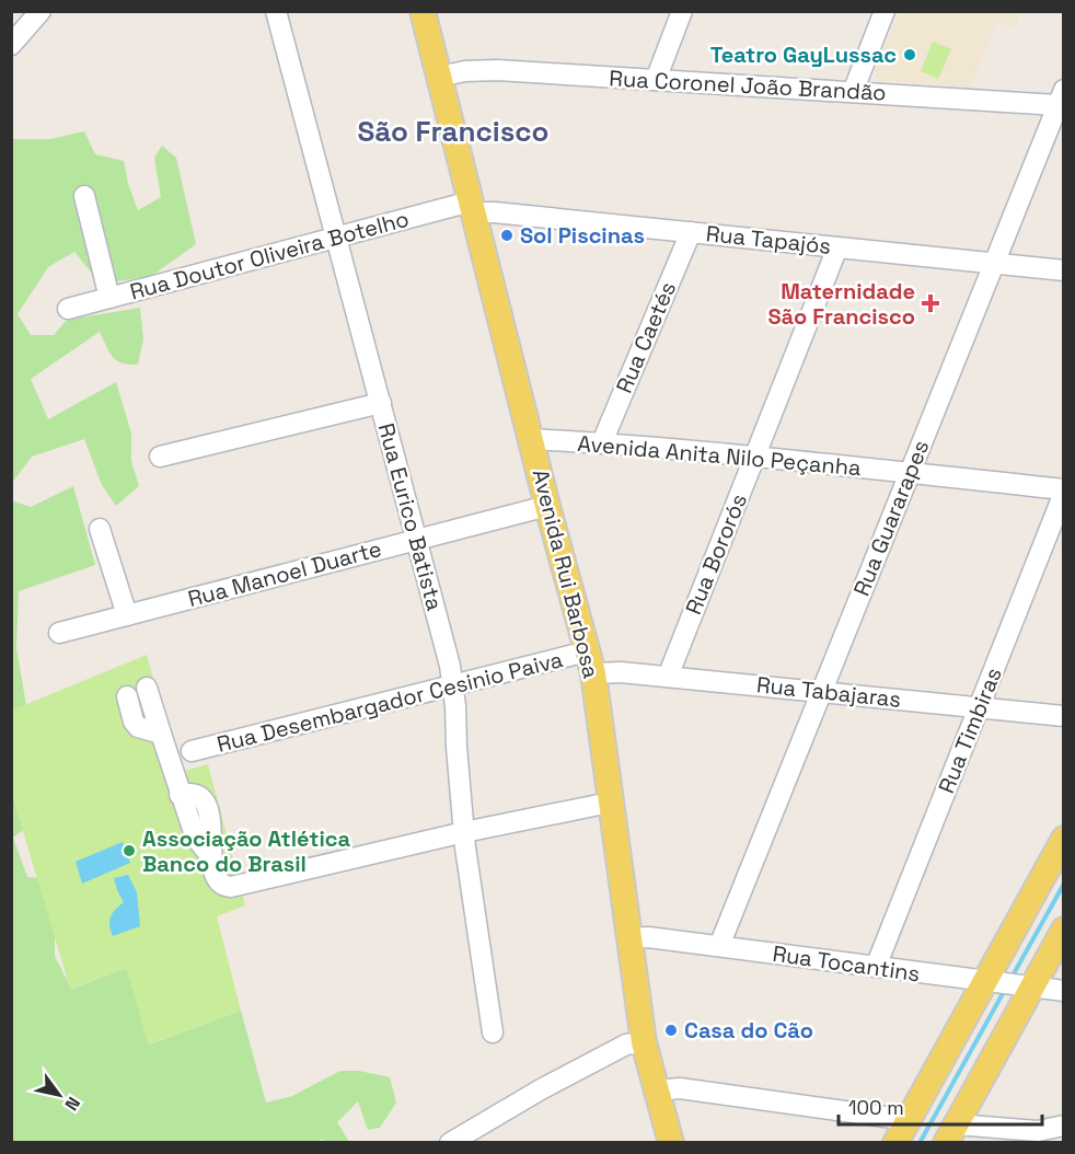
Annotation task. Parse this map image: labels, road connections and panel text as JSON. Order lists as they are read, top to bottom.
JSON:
{
  "streets": {
    "main road": ["Avenida Rui Barbosa"],
    "street": [
      "Rua Coronel João Brandão",
      "Rua Tapajós",
      "Rua Doutor Oliveira Botelho",
      "Rua Caetés",
      "Avenida Anita Nilo Peçanha",
      "Rua Eurico Batista",
      "Rua Guararapes",
      "Rua Bororós",
      "Rua Manoel Duarte",
      "Rua Tabajaras",
      "Rua Desembargador Cesinio Paiva",
      "Rua Timbiras",
      "Rua Tocantins"
    ]
  },
  "crossings": [
    ["Rua Coronel João Brandão", "Rua Guararapes"],
    ["Rua Coronel João Brandão", "Avenida Rui Barbosa"],
    ["Rua Tapajós", "Rua Doutor Oliveira Botelho"],
    ["Rua Tapajós", "Rua Caetés"],
    ["Rua Tapajós", "Rua Guararapes"],
    ["Rua Tapajós", "Rua Bororós"],
    ["Rua Tapajós", "Avenida Rui Barbosa"],
    ["Rua Doutor Oliveira Botelho", "Rua Eurico Batista"],
    ["Rua Doutor Oliveira Botelho", "Avenida Rui Barbosa"],
    ["Rua Caetés", "Avenida Anita Nilo Peçanha"],
    ["Avenida Anita Nilo Peçanha", "Rua Guararapes"],
    ["Avenida Anita Nilo Peçanha", "Rua Bororós"],
    ["Avenida Anita Nilo Peçanha", "Avenida Rui Barbosa"],
    ["Avenida Anita Nilo Peçanha", "Rua Timbiras"],
    ["Rua Eurico Batista", "Rua Manoel Duarte"],
    ["Rua Eurico Batista", "Rua Desembargador Cesinio Paiva"],
    ["Rua Guararapes", "Rua Tabajaras"],
    ["Rua Guararapes", "Rua Tocantins"],
    ["Rua Bororós", "Rua Tabajaras"],
    ["Rua Manoel Duarte", "Avenida Rui Barbosa"],
    ["Avenida Rui Barbosa", "Rua Tabajaras"],
    ["Avenida Rui Barbosa", "Rua Desembargador Cesinio Paiva"],
    ["Avenida Rui Barbosa", "Rua Tocantins"],
    ["Rua Tabajaras", "Rua Desembargador Cesinio Paiva"],
    ["Rua Tabajaras", "Rua Timbiras"],
    ["Rua Timbiras", "Rua Tocantins"]
  ],
  "districts": ["São Francisco"],
  "places": {
    "other": [
      "Teatro GayLussac",
      "Sol Piscinas",
      "Associação Atlética Banco do Brasil",
      "Casa do Cão"
    ],
    "health": ["Maternidade São Francisco"]
  },
  "scale_bar": "100 m",
  "north": "bottom right"
}
